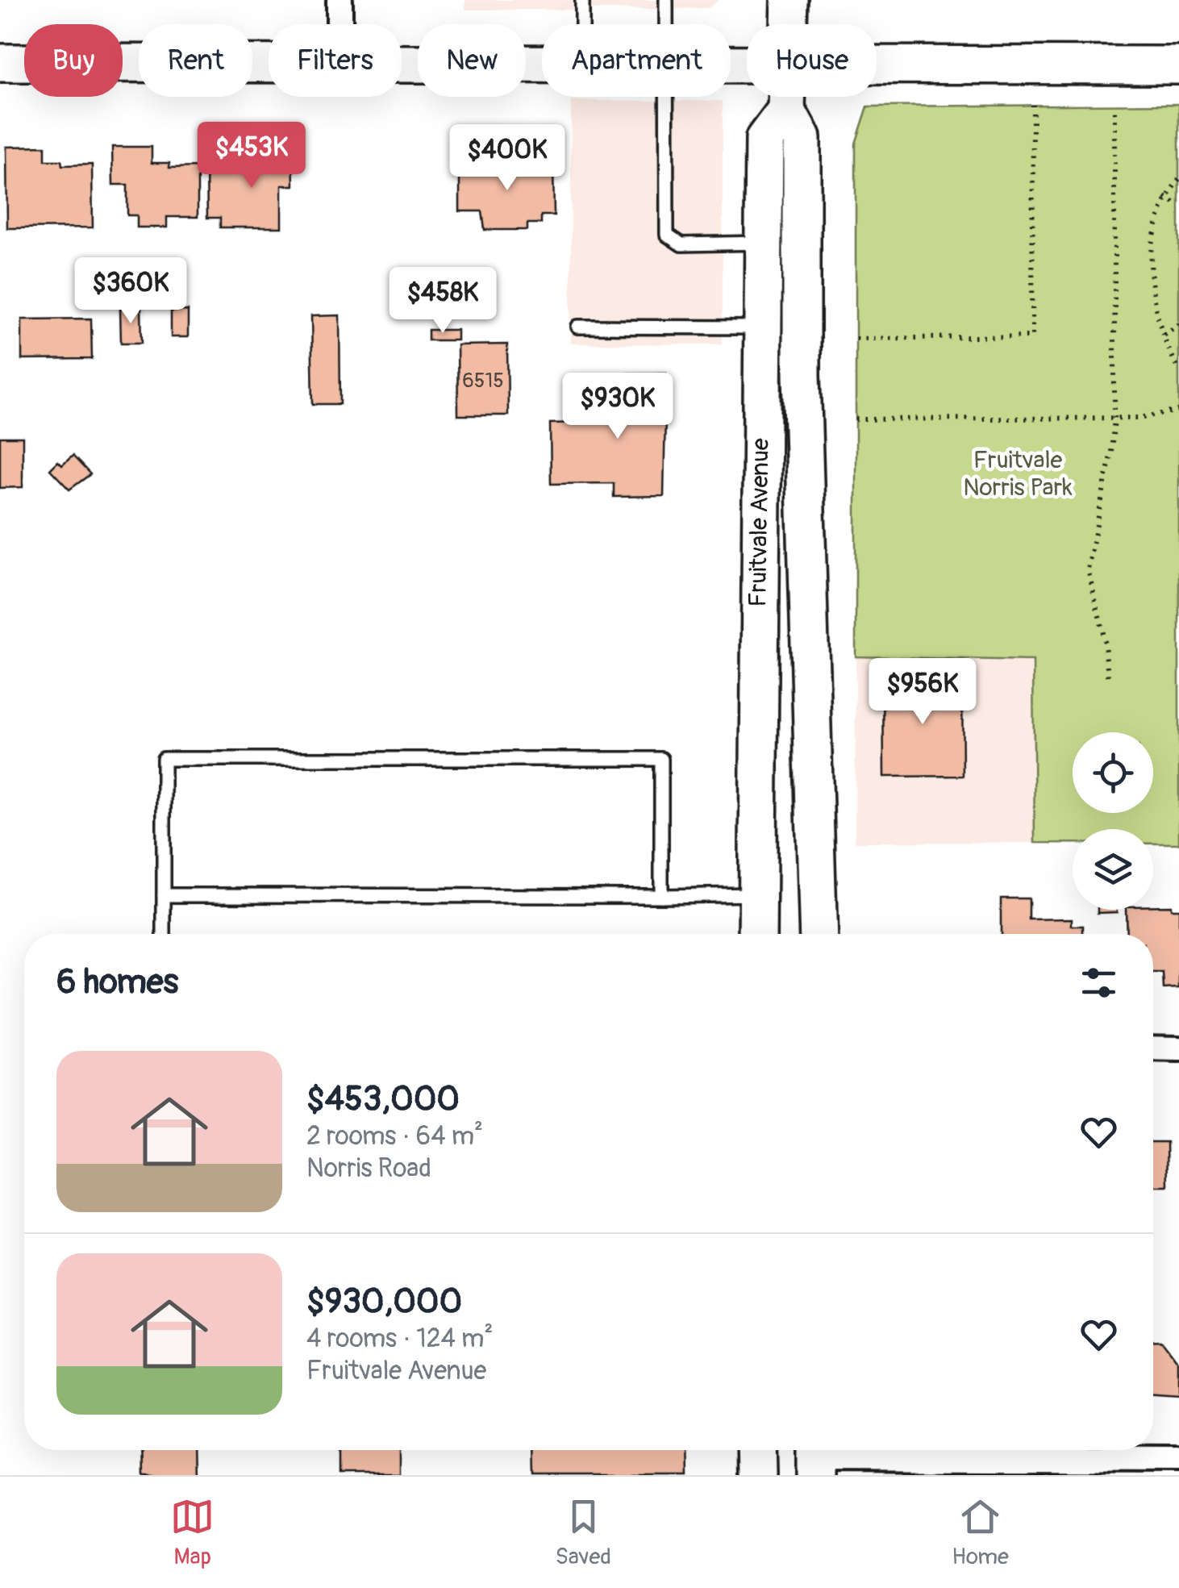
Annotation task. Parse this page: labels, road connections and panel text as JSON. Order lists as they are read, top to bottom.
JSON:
{
  "streets": {
    "main road": ["Fruitvale Avenue"]
  },
  "parks": ["Fruitvale Norris Park"],
  "house_numbers": ["6515"],
  "page": {
    "chip": [
      "Buy",
      "Rent",
      "Filters",
      "New",
      "Apartment",
      "House"
    ],
    "price": [
      "$453K",
      "$400K",
      "$360K",
      "$458K",
      "$930K",
      "$956K"
    ],
    "heading": "6 homes",
    "list": [
      {
        "name": "$453,000",
        "note": "2 rooms · 64 m² · Norris Road"
      },
      {
        "name": "$930,000",
        "note": "4 rooms · 124 m² · Fruitvale Avenue"
      }
    ],
    "tabs": ["Map", "Saved", "Home"]
  }
}
